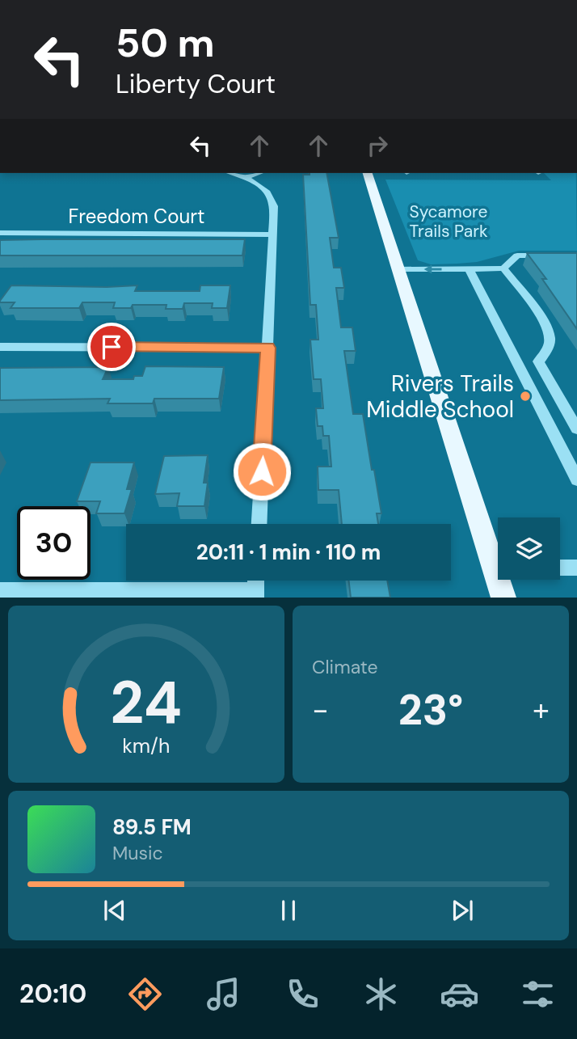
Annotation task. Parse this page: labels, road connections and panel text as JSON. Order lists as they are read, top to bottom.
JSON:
{
  "streets": {
    "street": ["Freedom Court"]
  },
  "parks": ["Sycamore Trails Park"],
  "places": ["Rivers Trails Middle School"],
  "page": {
    "turn": ["50 m", "Liberty Court"],
    "limit": "30",
    "trip": "20:11 · 1 min · 110 m",
    "tile": "Climate",
    "heat": ["−", "23°", "+"],
    "song": ["89.5 FM", "Music"],
    "tabs": "20:10",
    "gauge": ["24", "km/h"]
  }
}
